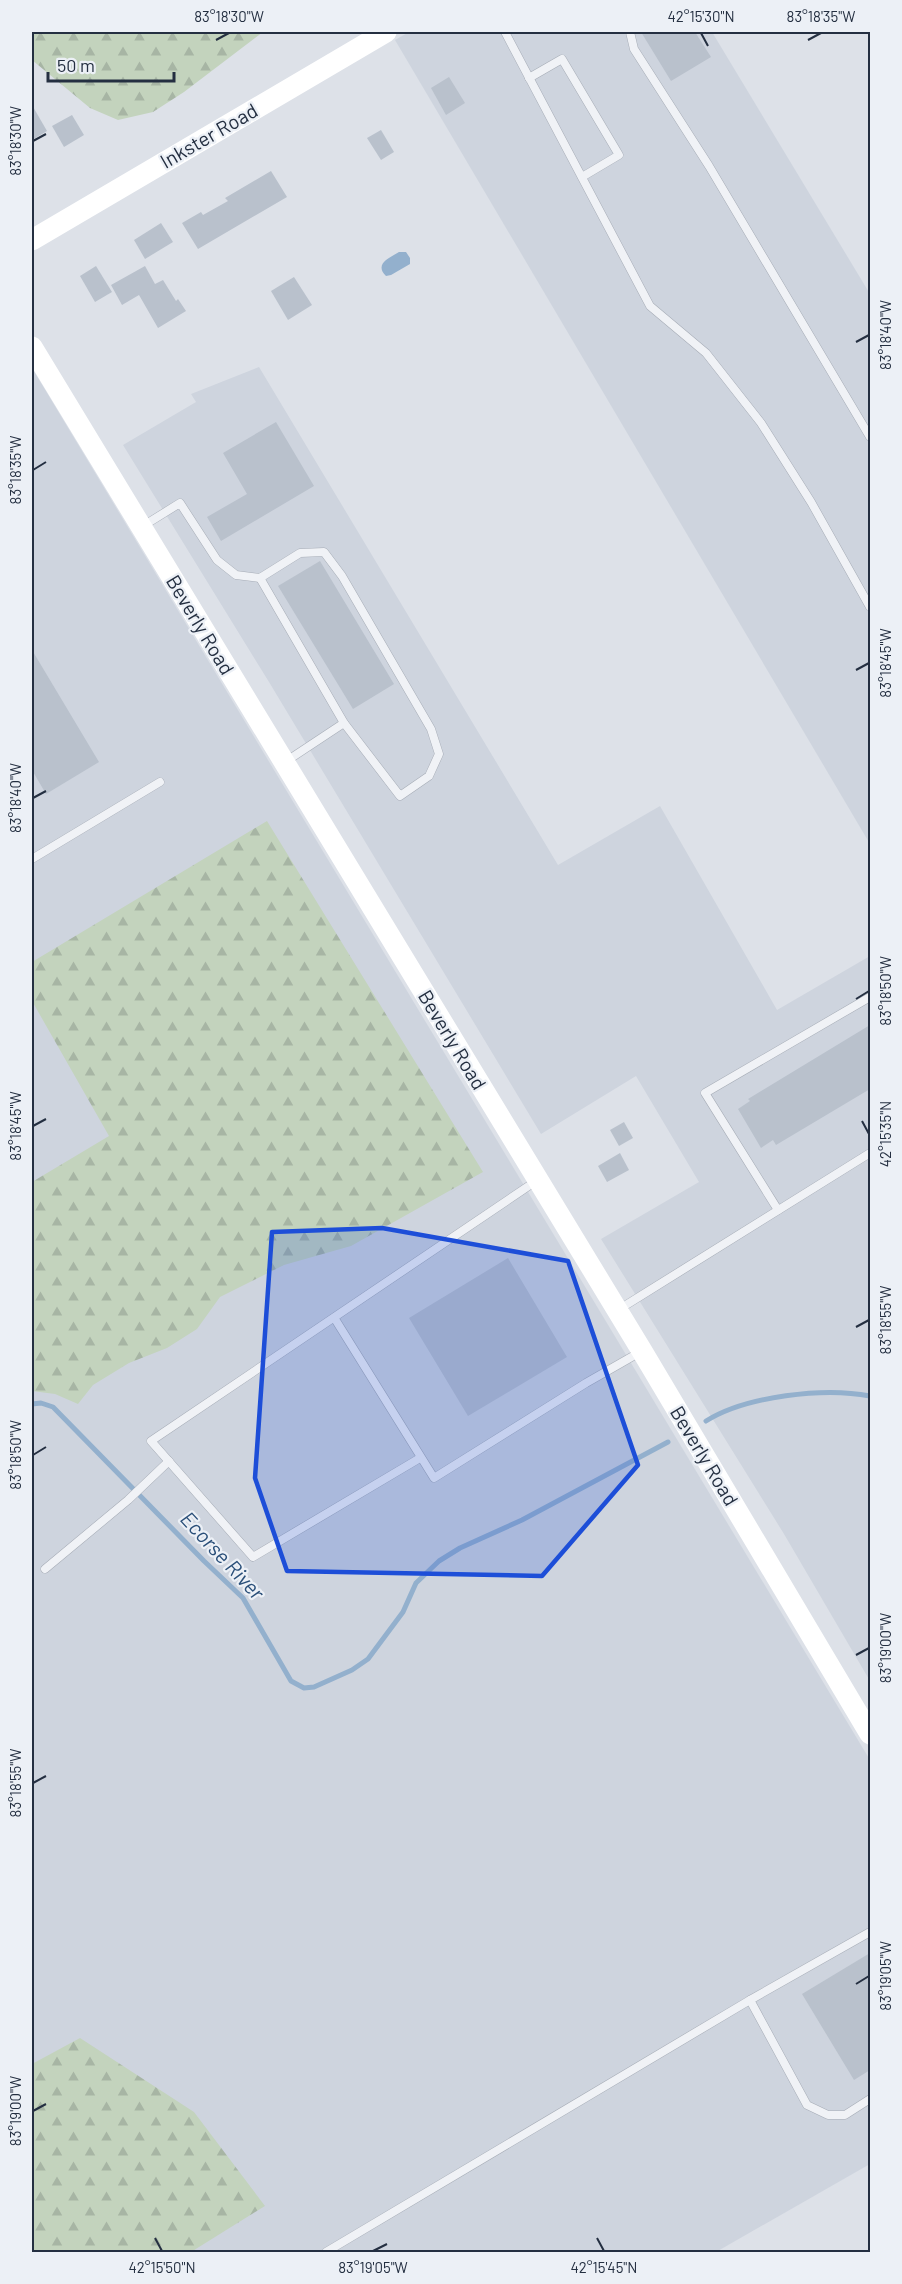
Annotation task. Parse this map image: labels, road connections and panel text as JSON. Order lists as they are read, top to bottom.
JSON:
{
  "streets": {
    "street": ["Inkster Road", "Beverly Road"]
  },
  "water": ["Ecorse River"],
  "scale_bar": "50 m",
  "coordinates": [
    "83°18'30\"W",
    "42°15'30\"N",
    "83°18'35\"W",
    "83°18'40\"W",
    "83°18'45\"W",
    "83°18'50\"W",
    "42°15'35\"N",
    "83°18'55\"W",
    "83°19'00\"W",
    "83°19'05\"W",
    "42°15'50\"N",
    "42°15'45\"N"
  ]
}
